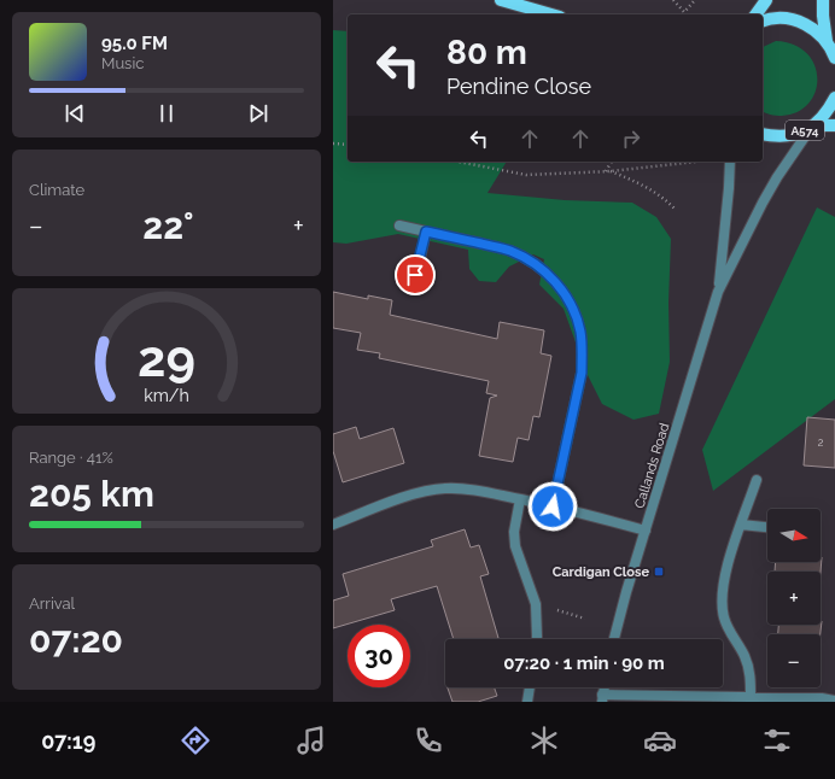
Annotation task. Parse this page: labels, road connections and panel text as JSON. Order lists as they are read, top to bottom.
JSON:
{
  "streets": {
    "main road": ["A574"],
    "street": ["Callands Road"]
  },
  "crossings": [
    ["A574", "Callands Road"]
  ],
  "places": {
    "transit": ["Cardigan Close"]
  },
  "house_numbers": ["2"],
  "north": "right",
  "page": {
    "turn": ["80 m", "Pendine Close"],
    "song": ["95.0 FM", "Music"],
    "tile": [
      "Climate",
      ["Range · 41%", "205 km"],
      ["Arrival", "07:20"]
    ],
    "heat": ["−", "22°", "+"],
    "map_buttons": ["+", "−"],
    "limit": "30",
    "trip": "07:20 · 1 min · 90 m",
    "tabs": "07:19",
    "gauge": ["29", "km/h"]
  }
}
